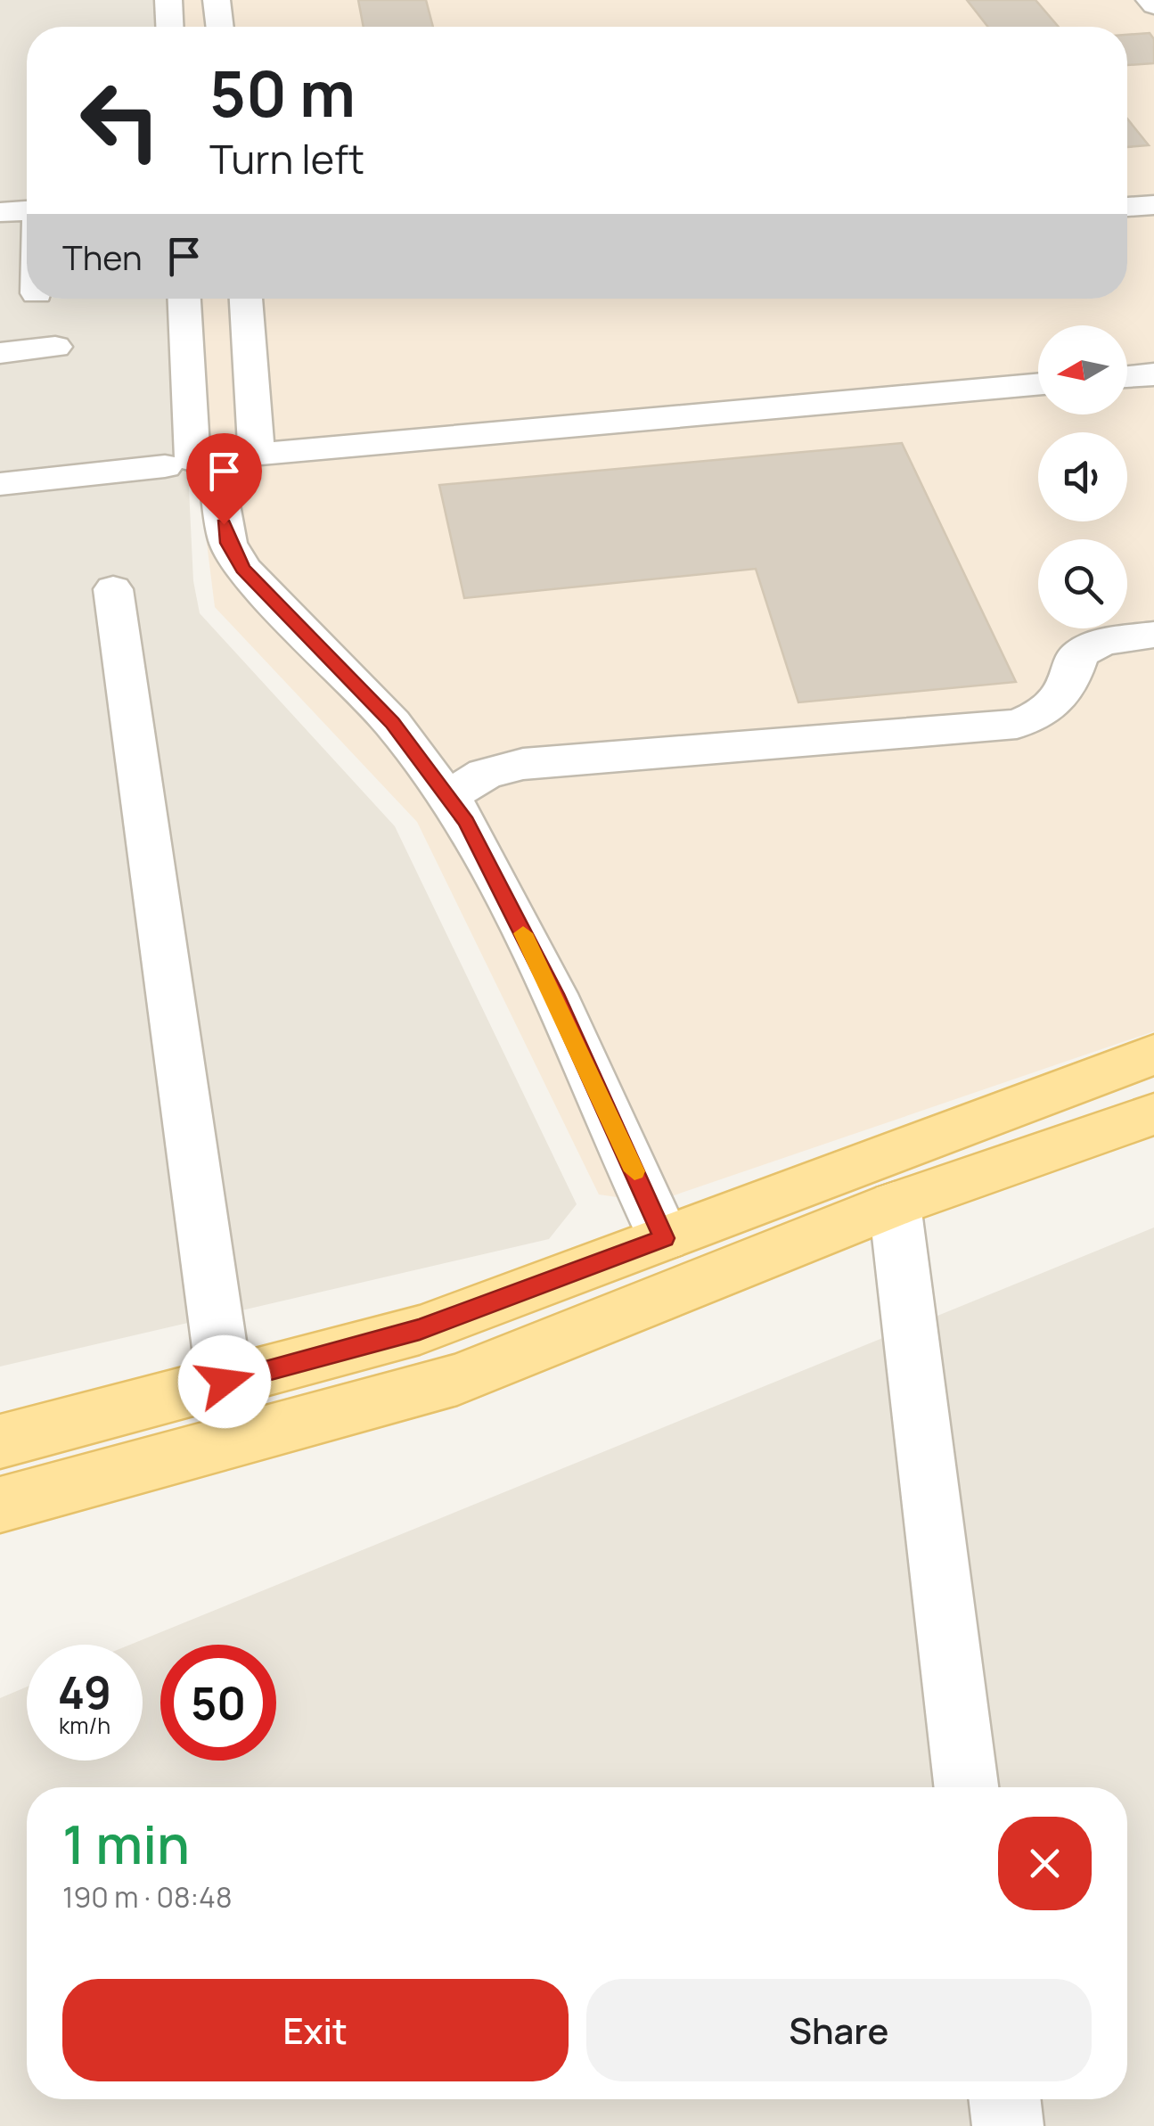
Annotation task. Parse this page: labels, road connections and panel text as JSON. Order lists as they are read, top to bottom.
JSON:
{
  "north": "left",
  "page": {
    "turn": ["50 m", "Turn left"],
    "then": "Then",
    "speed": "49 km/h",
    "limit": "50",
    "heading": ["1 min", "190 m · 08:48"],
    "buttons": ["Exit", "Share"]
  }
}
